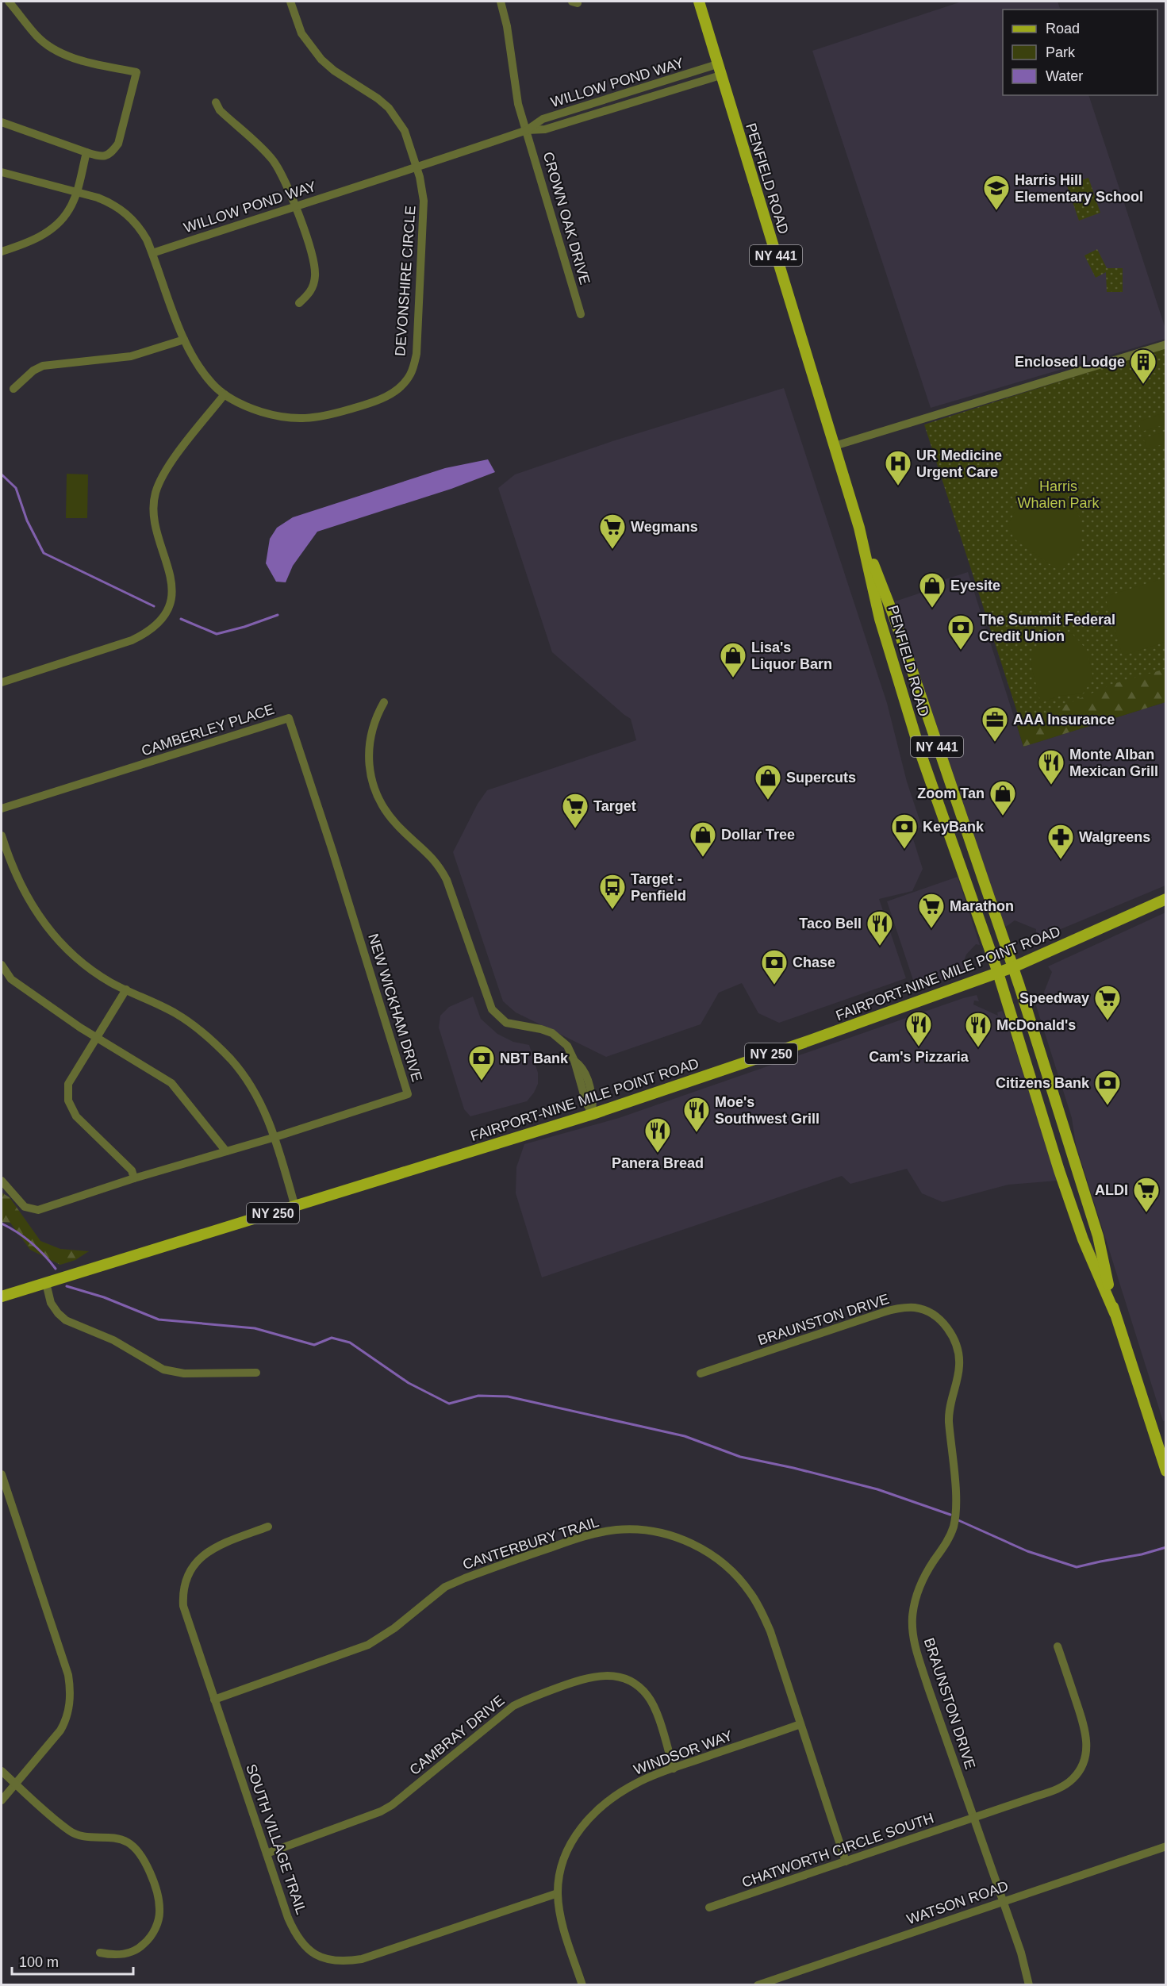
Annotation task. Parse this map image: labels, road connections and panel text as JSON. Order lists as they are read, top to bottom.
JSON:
{
  "streets": {
    "main road": [
      "PENFIELD ROAD",
      "NY 441",
      "FAIRPORT-NINE MILE POINT ROAD",
      "NY 250"
    ],
    "street": [
      "WILLOW POND WAY",
      "CROWN OAK DRIVE",
      "DEVONSHIRE CIRCLE",
      "CAMBERLEY PLACE",
      "NEW WICKHAM DRIVE",
      "BRAUNSTON DRIVE",
      "CANTERBURY TRAIL",
      "CAMBRAY DRIVE",
      "WINDSOR WAY",
      "SOUTH VILLAGE TRAIL",
      "CHATWORTH CIRCLE SOUTH",
      "WATSON ROAD"
    ]
  },
  "crossings": [
    ["WILLOW POND WAY", "PENFIELD ROAD"],
    ["WILLOW POND WAY", "CROWN OAK DRIVE"],
    ["WILLOW POND WAY", "DEVONSHIRE CIRCLE"],
    ["PENFIELD ROAD", "FAIRPORT-NINE MILE POINT ROAD"],
    ["CAMBERLEY PLACE", "NEW WICKHAM DRIVE"],
    ["BRAUNSTON DRIVE", "CHATWORTH CIRCLE SOUTH"],
    ["BRAUNSTON DRIVE", "WATSON ROAD"],
    ["CANTERBURY TRAIL", "WINDSOR WAY"],
    ["CANTERBURY TRAIL", "SOUTH VILLAGE TRAIL"],
    ["CANTERBURY TRAIL", "CHATWORTH CIRCLE SOUTH"],
    ["CAMBRAY DRIVE", "WINDSOR WAY"],
    ["CAMBRAY DRIVE", "SOUTH VILLAGE TRAIL"],
    ["WINDSOR WAY", "SOUTH VILLAGE TRAIL"]
  ],
  "parks": ["Harris Whalen Park"],
  "places": {
    "school or university": ["Harris Hill Elementary School"],
    "building": ["Enclosed Lodge"],
    "hospital": ["UR Medicine Urgent Care"],
    "supermarket": [
      "Wegmans",
      "Target",
      "Marathon",
      "Speedway",
      "ALDI"
    ],
    "shop": [
      "Eyesite",
      "Lisa's Liquor Barn",
      "Supercuts",
      "Zoom Tan",
      "Dollar Tree"
    ],
    "bank": [
      "The Summit Federal Credit Union",
      "KeyBank",
      "Chase",
      "NBT Bank",
      "Citizens Bank"
    ],
    "office": ["AAA Insurance"],
    "restaurant": [
      "Monte Alban Mexican Grill",
      "Taco Bell",
      "Cam's Pizzaria",
      "McDonald's",
      "Moe's Southwest Grill",
      "Panera Bread"
    ],
    "pharmacy": ["Walgreens"],
    "bus stop": ["Target - Penfield"]
  },
  "legend": ["Road", "Park", "Water"],
  "scale_bar": "100 m"
}
